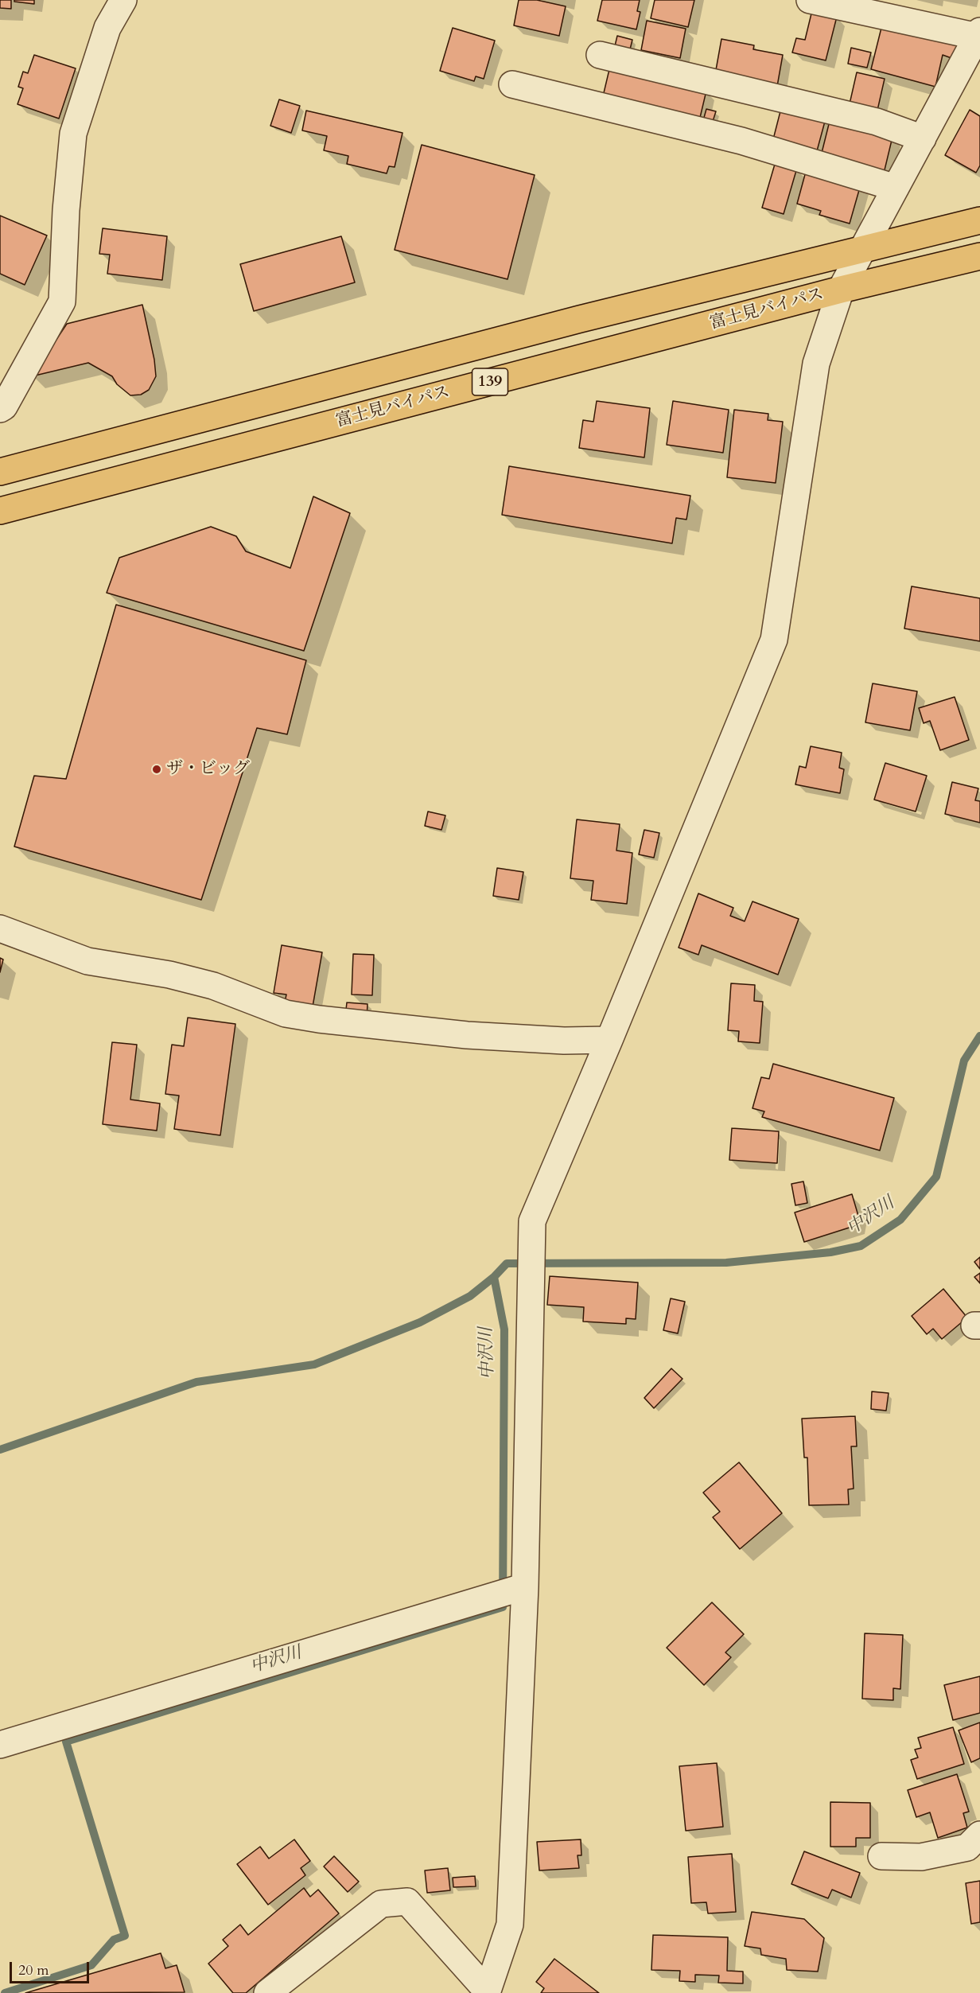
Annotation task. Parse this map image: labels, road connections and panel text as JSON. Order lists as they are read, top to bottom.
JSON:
{
  "streets": {
    "highway": ["富士見バイパス", "139"]
  },
  "water": ["中沢川"],
  "places": ["ザ・ビッグ"],
  "scale_bar": "20 m"
}
